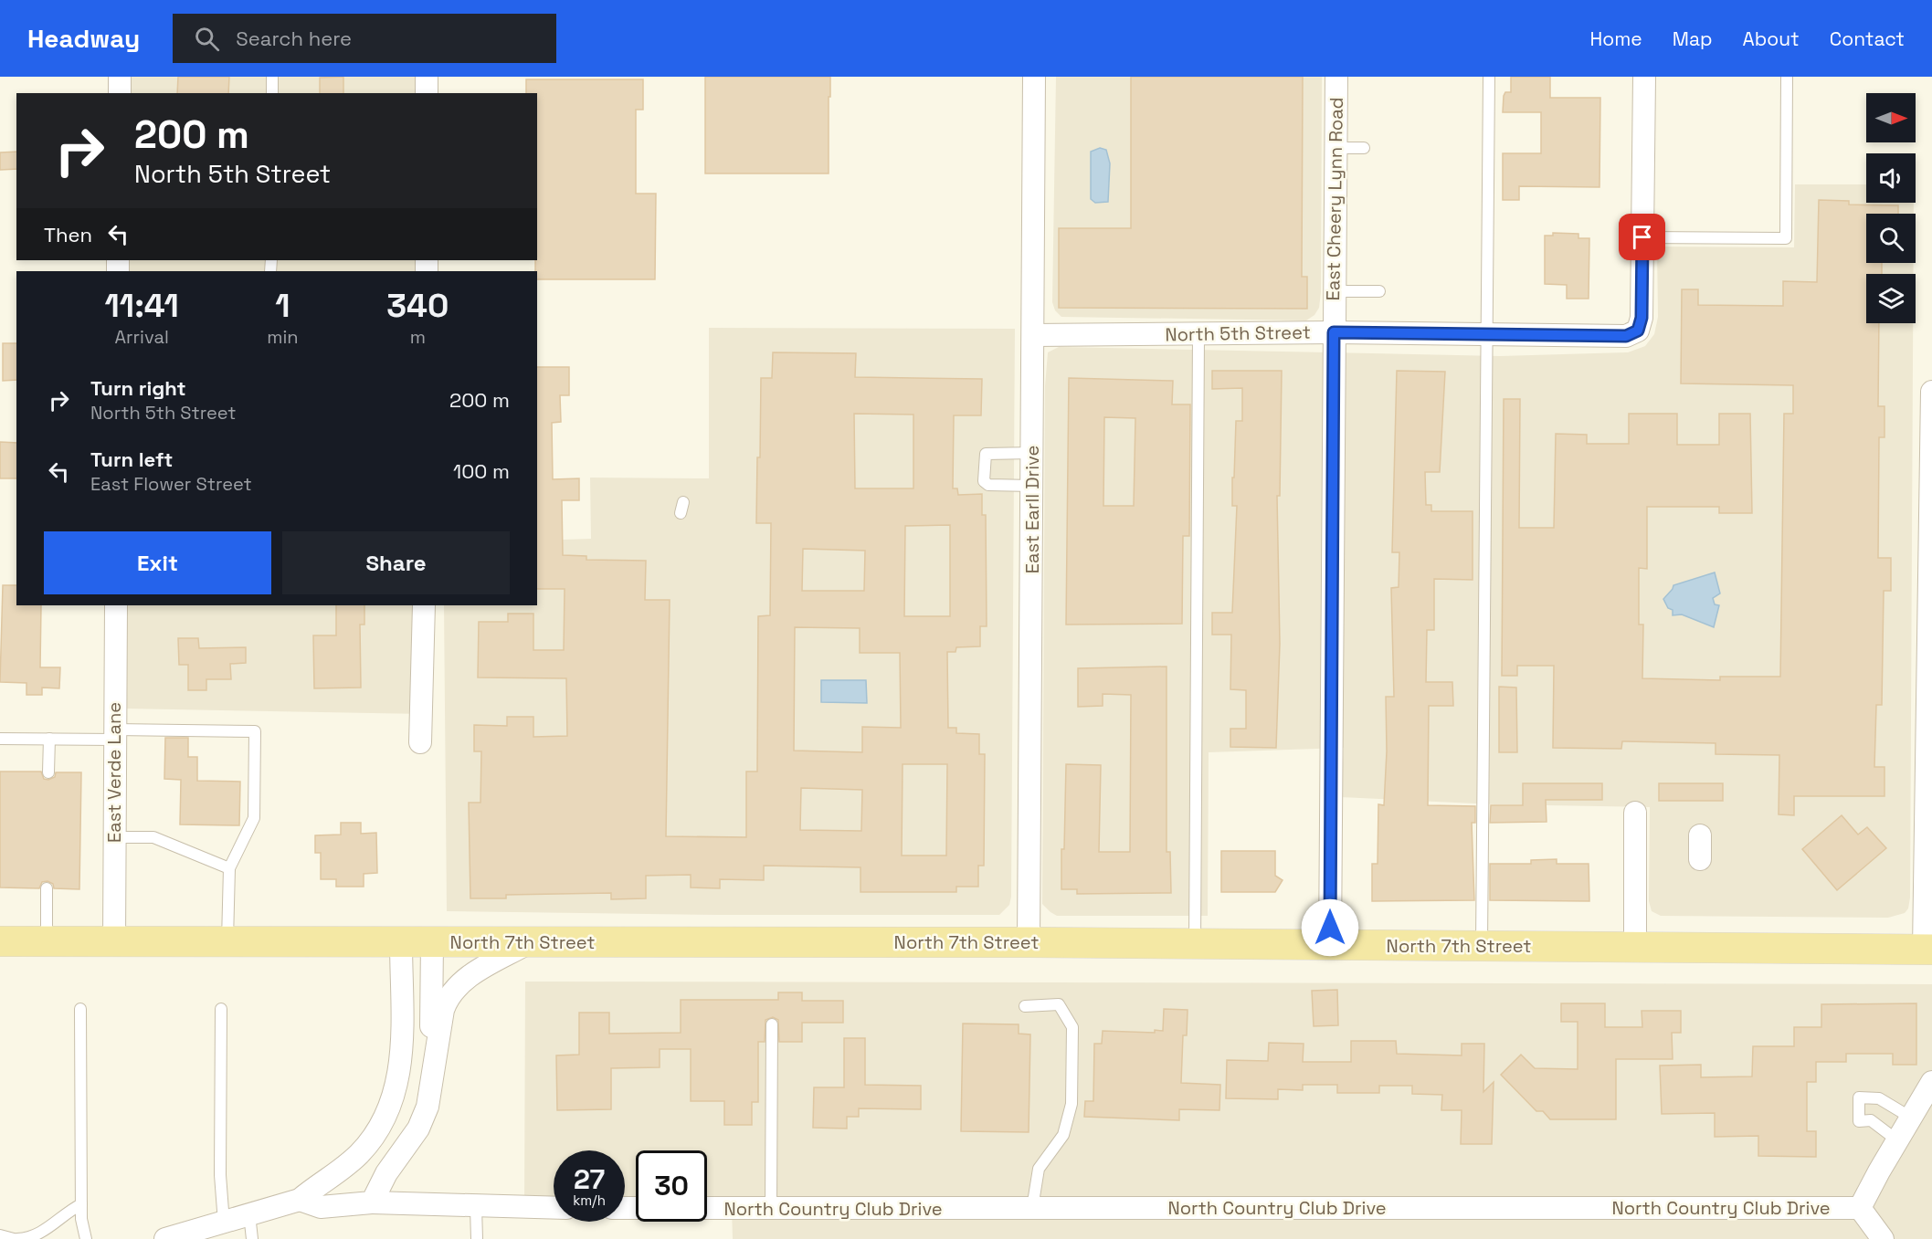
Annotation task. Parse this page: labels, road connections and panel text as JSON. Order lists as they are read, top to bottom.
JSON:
{
  "streets": {
    "main road": ["North 7th Street"],
    "street": [
      "East Cheery Lynn Road",
      "North 5th Street",
      "East Earll Drive",
      "East Verde Lane",
      "North Country Club Drive"
    ]
  },
  "crossings": [
    ["East Cheery Lynn Road", "North 5th Street"],
    ["East Cheery Lynn Road", "North 7th Street"],
    ["North 5th Street", "East Earll Drive"],
    ["East Earll Drive", "North 7th Street"],
    ["East Verde Lane", "North 7th Street"]
  ],
  "north": "right",
  "page": {
    "header": "Headway",
    "search": "Search here",
    "nav": [
      "Home",
      "Map",
      "About",
      "Contact"
    ],
    "turn": ["200 m", "North 5th Street"],
    "then": "Then",
    "eta": [
      "11:41",
      "Arrival",
      "1",
      "min",
      "340",
      "m"
    ],
    "list": [
      {
        "name": "Turn right",
        "note": "North 5th Street",
        "value": "200 m"
      },
      {
        "name": "Turn left",
        "note": "East Flower Street",
        "value": "100 m"
      }
    ],
    "buttons": ["Exit", "Share"],
    "speed": "27 km/h",
    "limit": "30"
  }
}
